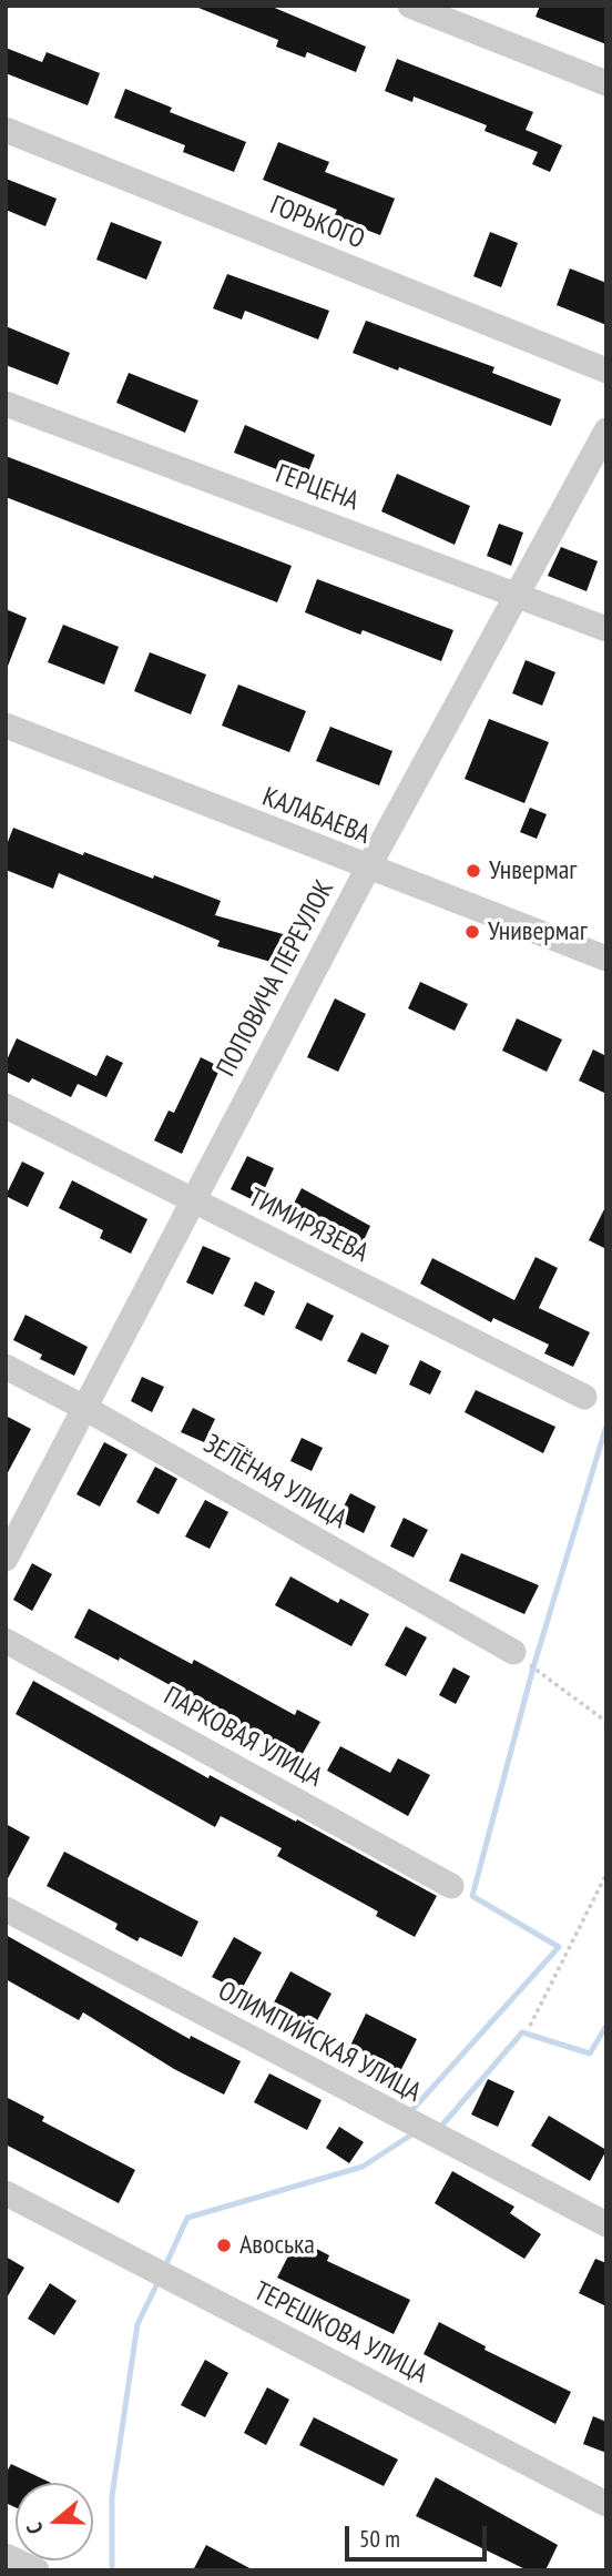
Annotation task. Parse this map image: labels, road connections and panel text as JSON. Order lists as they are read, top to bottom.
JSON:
{
  "streets": {
    "street": [
      "ГОРЬКОГО",
      "ГЕРЦЕНА",
      "КАЛАБАЕВА",
      "ПОПОВИЧА ПЕРЕУЛОК",
      "ТИМИРЯЗЕВА",
      "ЗЕЛЁНАЯ УЛИЦА",
      "ПАРКОВАЯ УЛИЦА",
      "ОЛИМПИЙСКАЯ УЛИЦА",
      "ТЕРЕШКОВА УЛИЦА"
    ]
  },
  "crossings": [
    ["ГЕРЦЕНА", "ПОПОВИЧА ПЕРЕУЛОК"],
    ["КАЛАБАЕВА", "ПОПОВИЧА ПЕРЕУЛОК"],
    ["ПОПОВИЧА ПЕРЕУЛОК", "ТИМИРЯЗЕВА"],
    ["ПОПОВИЧА ПЕРЕУЛОК", "ЗЕЛЁНАЯ УЛИЦА"]
  ],
  "places": ["Унвермаг", "Универмаг", "Авоська"],
  "scale_bar": "50 m",
  "north": "left"
}
